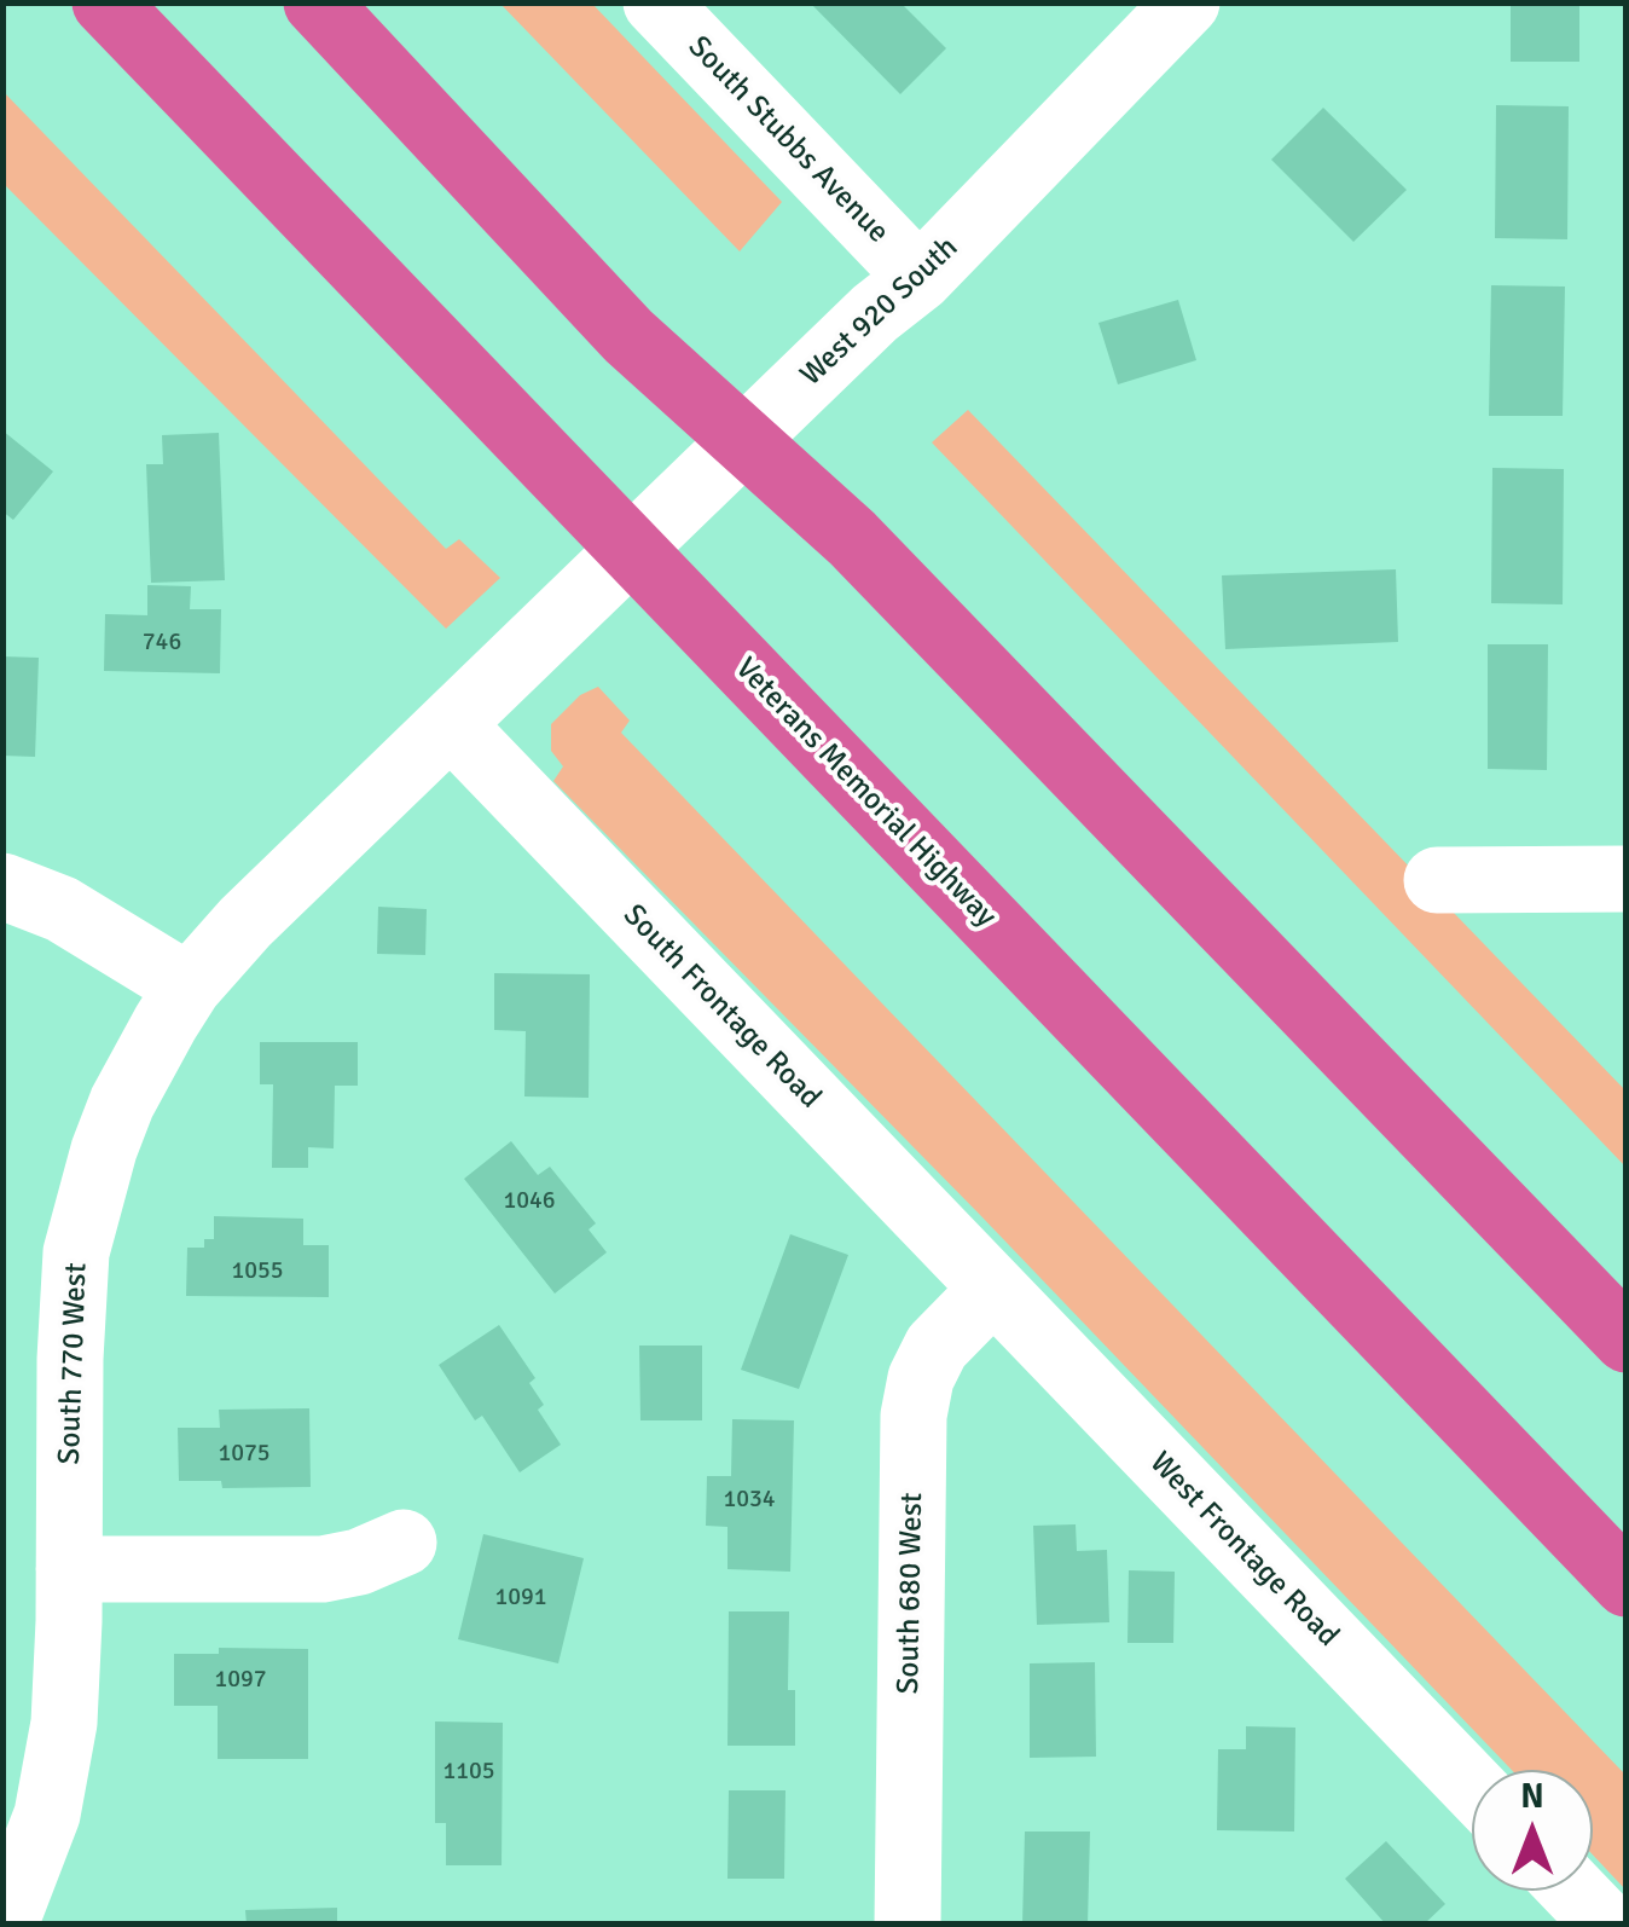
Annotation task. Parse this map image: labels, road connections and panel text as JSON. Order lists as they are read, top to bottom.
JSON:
{
  "streets": {
    "highway": ["Veterans Memorial Highway"],
    "street": [
      "South Stubbs Avenue",
      "West 920 South",
      "South Frontage Road",
      "South 770 West",
      "West Frontage Road",
      "South 680 West"
    ]
  },
  "crossings": [
    ["South Stubbs Avenue", "West 920 South"],
    ["West 920 South", "South 770 West"],
    ["South Frontage Road", "South 770 West"],
    ["South Frontage Road", "West Frontage Road"],
    ["South Frontage Road", "South 680 West"],
    ["West Frontage Road", "South 680 West"]
  ],
  "house_numbers": [
    "746",
    "1046",
    "1055",
    "1075",
    "1034",
    "1091",
    "1097",
    "1105"
  ],
  "north": "top"
}
